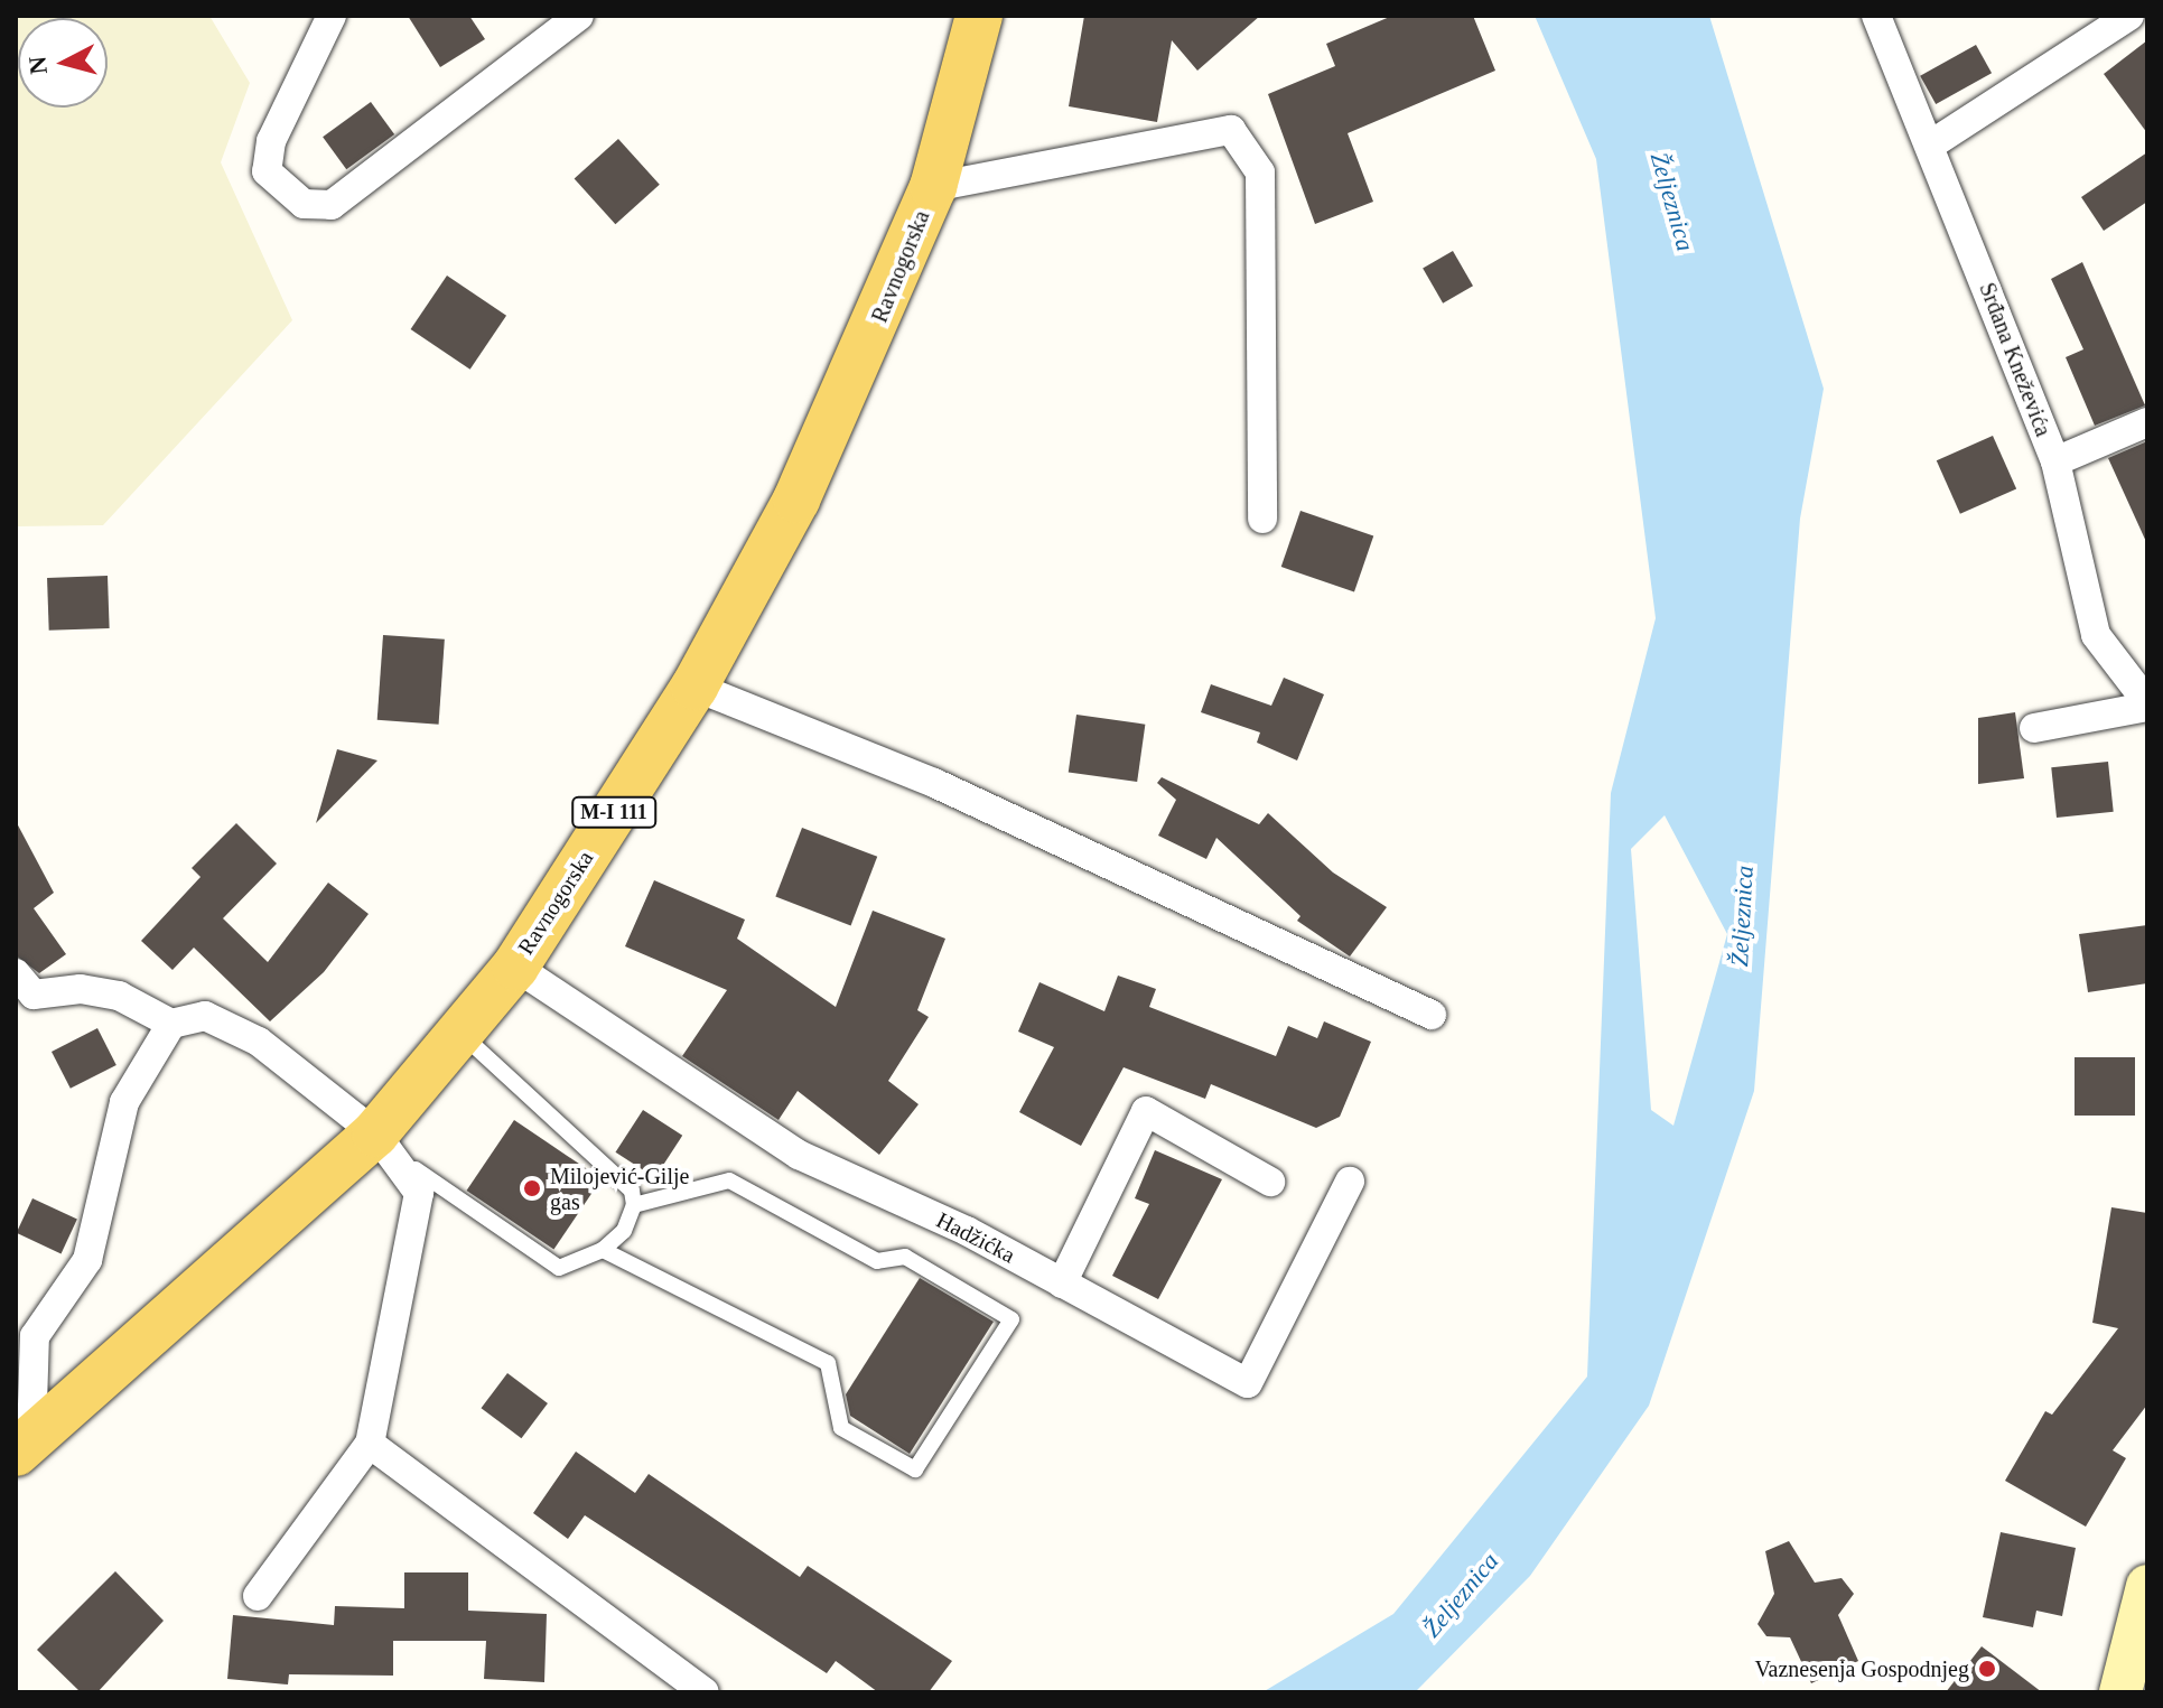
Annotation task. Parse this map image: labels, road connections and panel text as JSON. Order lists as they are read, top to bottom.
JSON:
{
  "streets": {
    "main road": ["Ravnogorska", "M-I 111"],
    "street": ["Srđana Kneževića", "Hadžićka"]
  },
  "crossings": [
    ["Ravnogorska", "Hadžićka"]
  ],
  "water": ["Željeznica"],
  "places": ["Milojević-Gilje gas", "Vaznesenja Gospodnjeg"],
  "north": "left"
}
